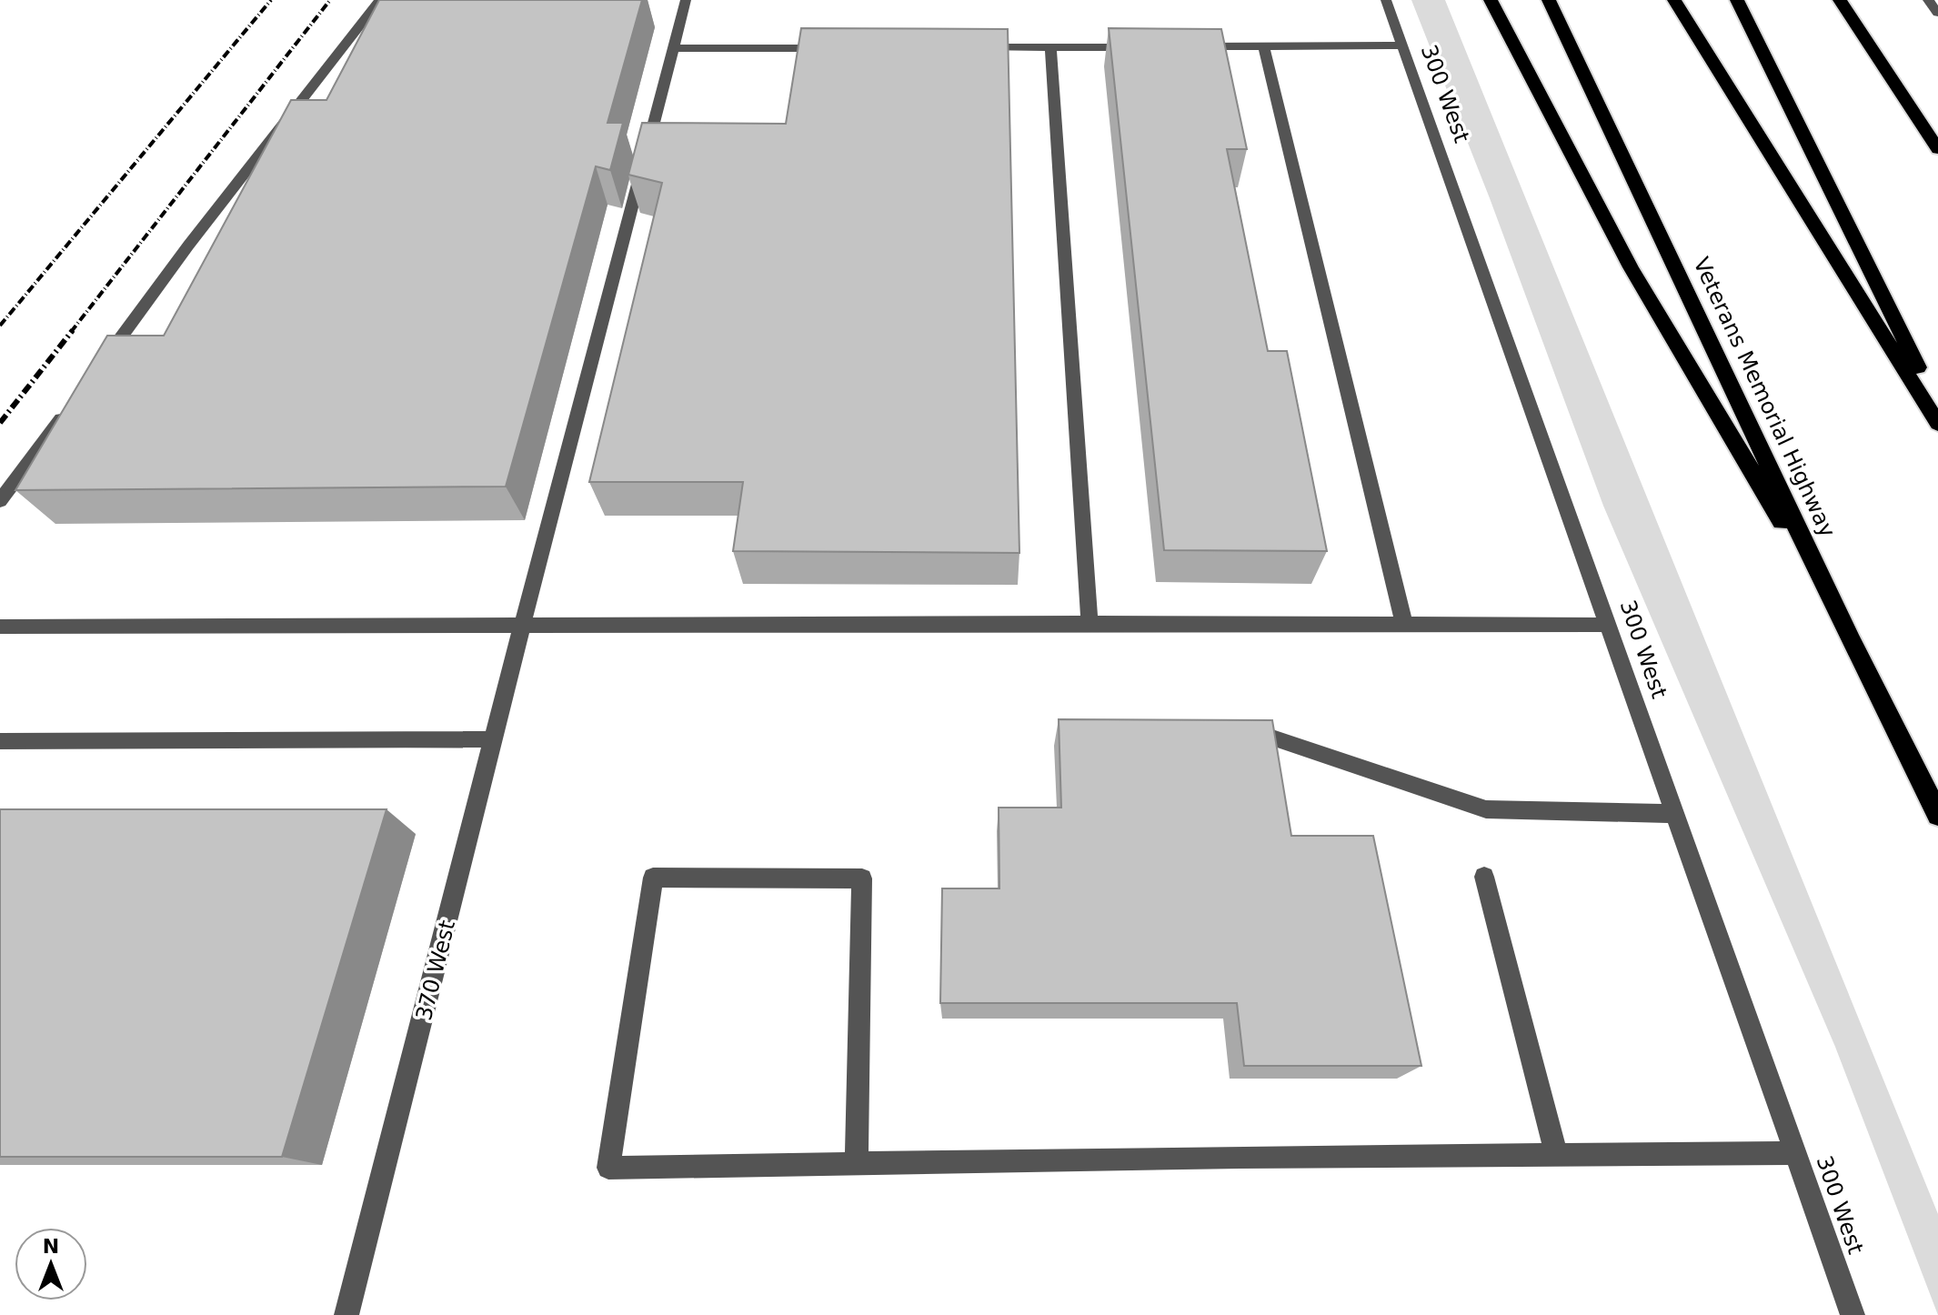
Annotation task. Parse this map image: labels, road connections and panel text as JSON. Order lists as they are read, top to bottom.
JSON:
{
  "streets": {
    "highway": ["Veterans Memorial Highway"],
    "street": ["300 West", "370 West"]
  },
  "north": "top"
}
